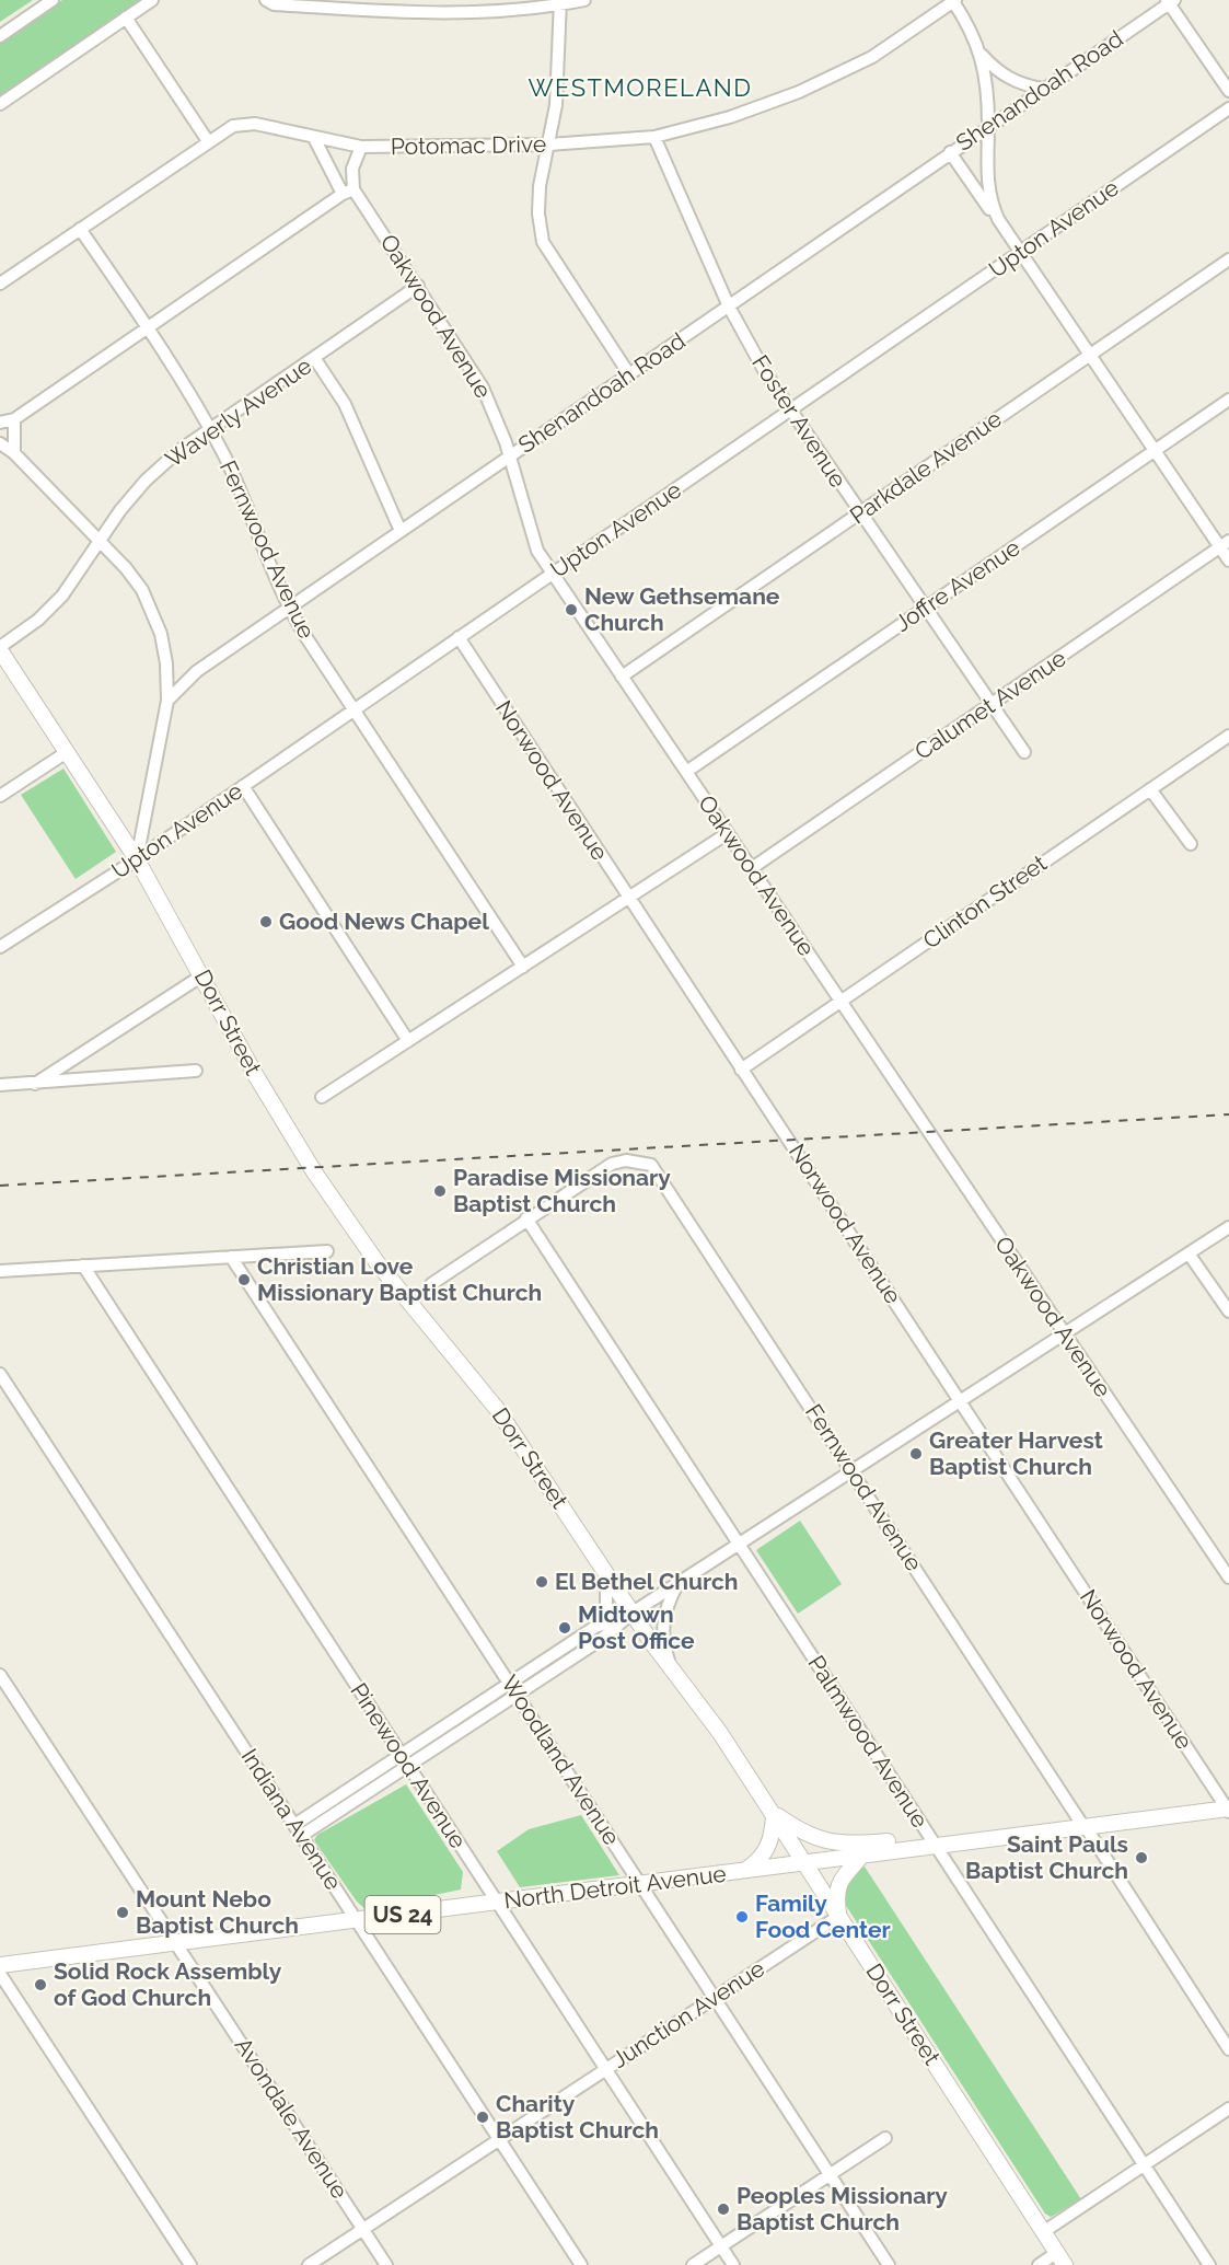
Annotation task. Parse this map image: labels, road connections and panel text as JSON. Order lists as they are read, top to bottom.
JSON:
{
  "streets": {
    "main road": ["Dorr Street", "North Detroit Avenue", "US 24"],
    "street": [
      "Shenandoah Road",
      "Potomac Drive",
      "Upton Avenue",
      "Oakwood Avenue",
      "Waverly Avenue",
      "Foster Avenue",
      "Parkdale Avenue",
      "Fernwood Avenue",
      "Joffre Avenue",
      "Calumet Avenue",
      "Norwood Avenue",
      "Clinton Street",
      "Palmwood Avenue",
      "Woodland Avenue",
      "Pinewood Avenue",
      "Indiana Avenue",
      "Junction Avenue",
      "Avondale Avenue"
    ]
  },
  "crossings": [
    ["Shenandoah Road", "Oakwood Avenue"],
    ["Shenandoah Road", "Foster Avenue"],
    ["Shenandoah Road", "Fernwood Avenue"],
    ["Potomac Drive", "Oakwood Avenue"],
    ["Potomac Drive", "Foster Avenue"],
    ["Potomac Drive", "Fernwood Avenue"],
    ["Upton Avenue", "Oakwood Avenue"],
    ["Upton Avenue", "Foster Avenue"],
    ["Upton Avenue", "Fernwood Avenue"],
    ["Upton Avenue", "Norwood Avenue"],
    ["Upton Avenue", "Dorr Street"],
    ["Oakwood Avenue", "Waverly Avenue"],
    ["Oakwood Avenue", "Parkdale Avenue"],
    ["Oakwood Avenue", "Joffre Avenue"],
    ["Oakwood Avenue", "Calumet Avenue"],
    ["Oakwood Avenue", "Clinton Street"],
    ["Waverly Avenue", "Fernwood Avenue"],
    ["Waverly Avenue", "Dorr Street"],
    ["Foster Avenue", "Parkdale Avenue"],
    ["Foster Avenue", "Joffre Avenue"],
    ["Foster Avenue", "Calumet Avenue"],
    ["Fernwood Avenue", "Palmwood Avenue"],
    ["Fernwood Avenue", "North Detroit Avenue"],
    ["Norwood Avenue", "Clinton Street"],
    ["Norwood Avenue", "North Detroit Avenue"],
    ["Dorr Street", "North Detroit Avenue"],
    ["Dorr Street", "Junction Avenue"],
    ["Palmwood Avenue", "North Detroit Avenue"],
    ["Woodland Avenue", "North Detroit Avenue"],
    ["Woodland Avenue", "Junction Avenue"],
    ["Pinewood Avenue", "North Detroit Avenue"],
    ["Pinewood Avenue", "Junction Avenue"],
    ["Indiana Avenue", "North Detroit Avenue"],
    ["Indiana Avenue", "Junction Avenue"],
    ["North Detroit Avenue", "Avondale Avenue"],
    ["Junction Avenue", "Avondale Avenue"]
  ],
  "districts": ["WESTMORELAND"],
  "places": [
    "New Gethsemane Church",
    "Good News Chapel",
    "Paradise Missionary Baptist Church",
    "Christian Love Missionary Baptist Church",
    "Greater Harvest Baptist Church",
    "El Bethel Church",
    "Midtown Post Office",
    "Saint Pauls Baptist Church",
    "Mount Nebo Baptist Church",
    "Family Food Center",
    "Solid Rock Assembly of God Church",
    "Charity Baptist Church",
    "Peoples Missionary Baptist Church"
  ]
}
